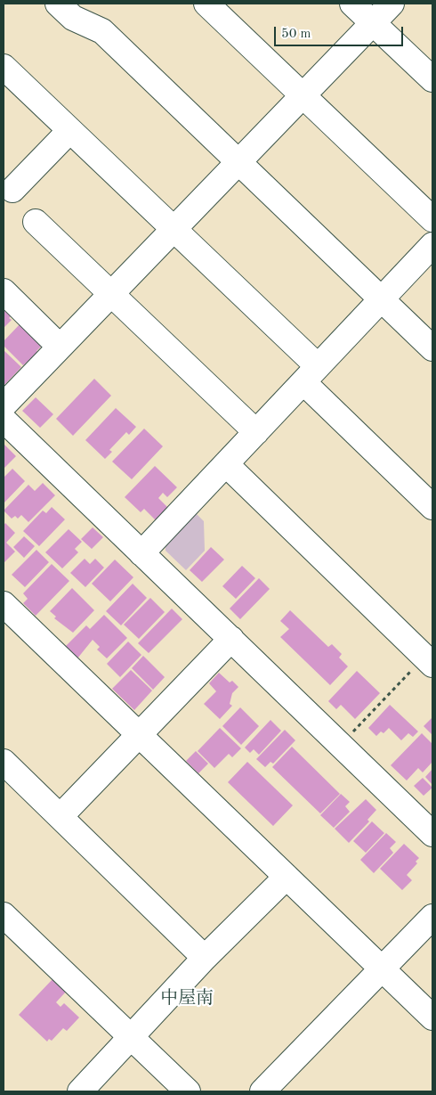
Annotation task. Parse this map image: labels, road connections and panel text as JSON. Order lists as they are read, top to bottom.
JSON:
{
  "districts": ["中屋南"],
  "scale_bar": "50 m"
}
